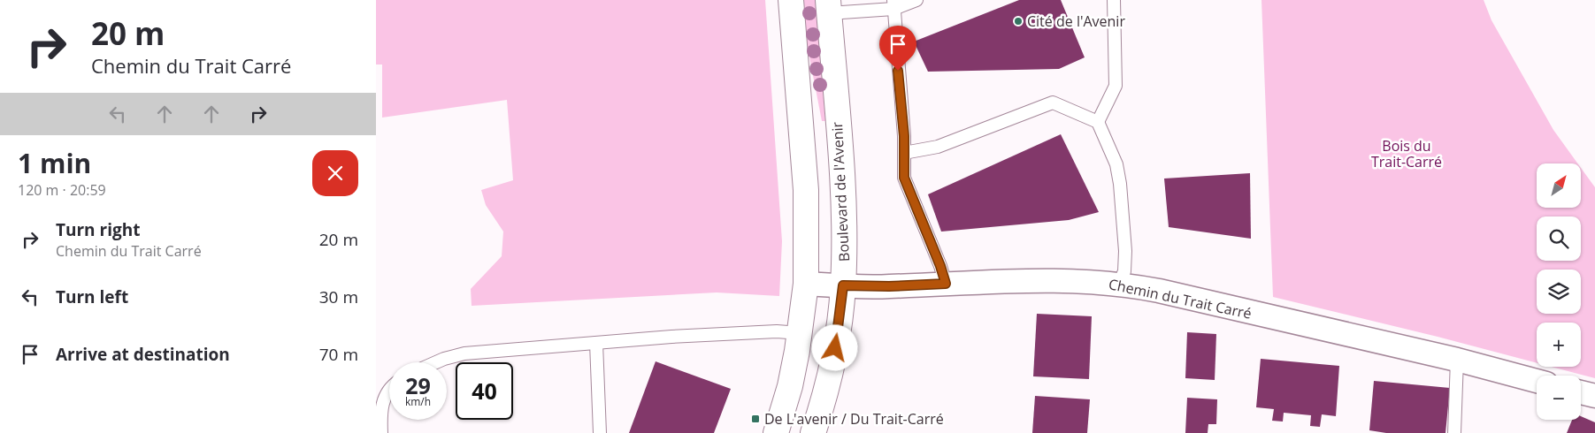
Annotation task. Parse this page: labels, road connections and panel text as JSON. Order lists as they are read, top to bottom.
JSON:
{
  "streets": {
    "street": ["Boulevard de l'Avenir", "Chemin du Trait Carré"]
  },
  "crossings": [
    ["Boulevard de l'Avenir", "Chemin du Trait Carré"]
  ],
  "parks": ["Bois du Trait-Carré"],
  "places": {
    "other": ["Cité de l'Avenir"],
    "transit": ["De L'avenir / Du Trait-Carré"]
  },
  "north": "top right",
  "page": {
    "turn": ["20 m", "Chemin du Trait Carré"],
    "heading": ["1 min", "120 m · 20:59"],
    "map_buttons": ["+", "−"],
    "list": [
      {
        "name": "Turn right",
        "note": "Chemin du Trait Carré",
        "value": "20 m"
      },
      {
        "name": "Turn left",
        "value": "30 m"
      },
      {
        "name": "Arrive at destination",
        "value": "70 m"
      }
    ],
    "speed": "29 km/h",
    "limit": "40"
  }
}
